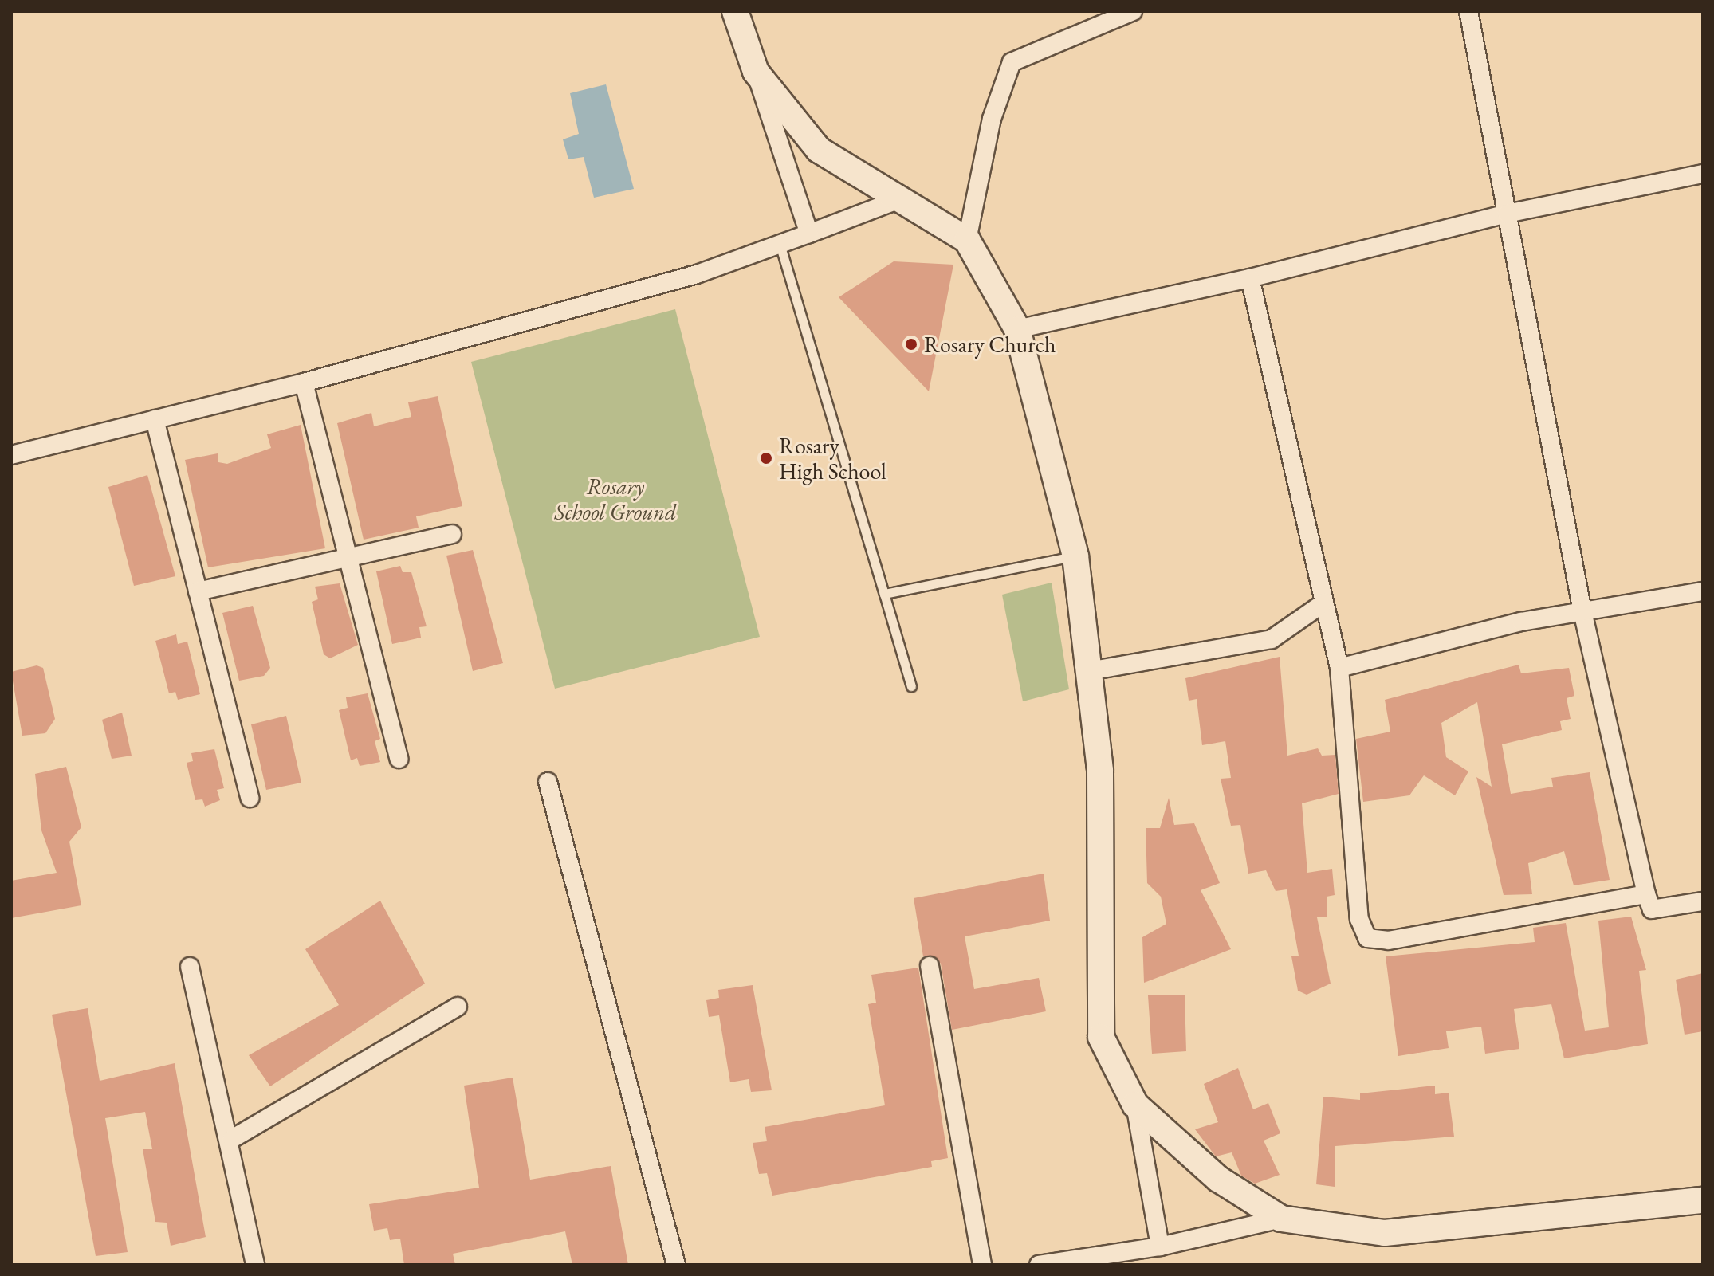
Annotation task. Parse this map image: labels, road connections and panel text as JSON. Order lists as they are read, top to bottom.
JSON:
{
  "parks": ["Rosary School Ground"],
  "places": ["Rosary Church", "Rosary High School"]
}
